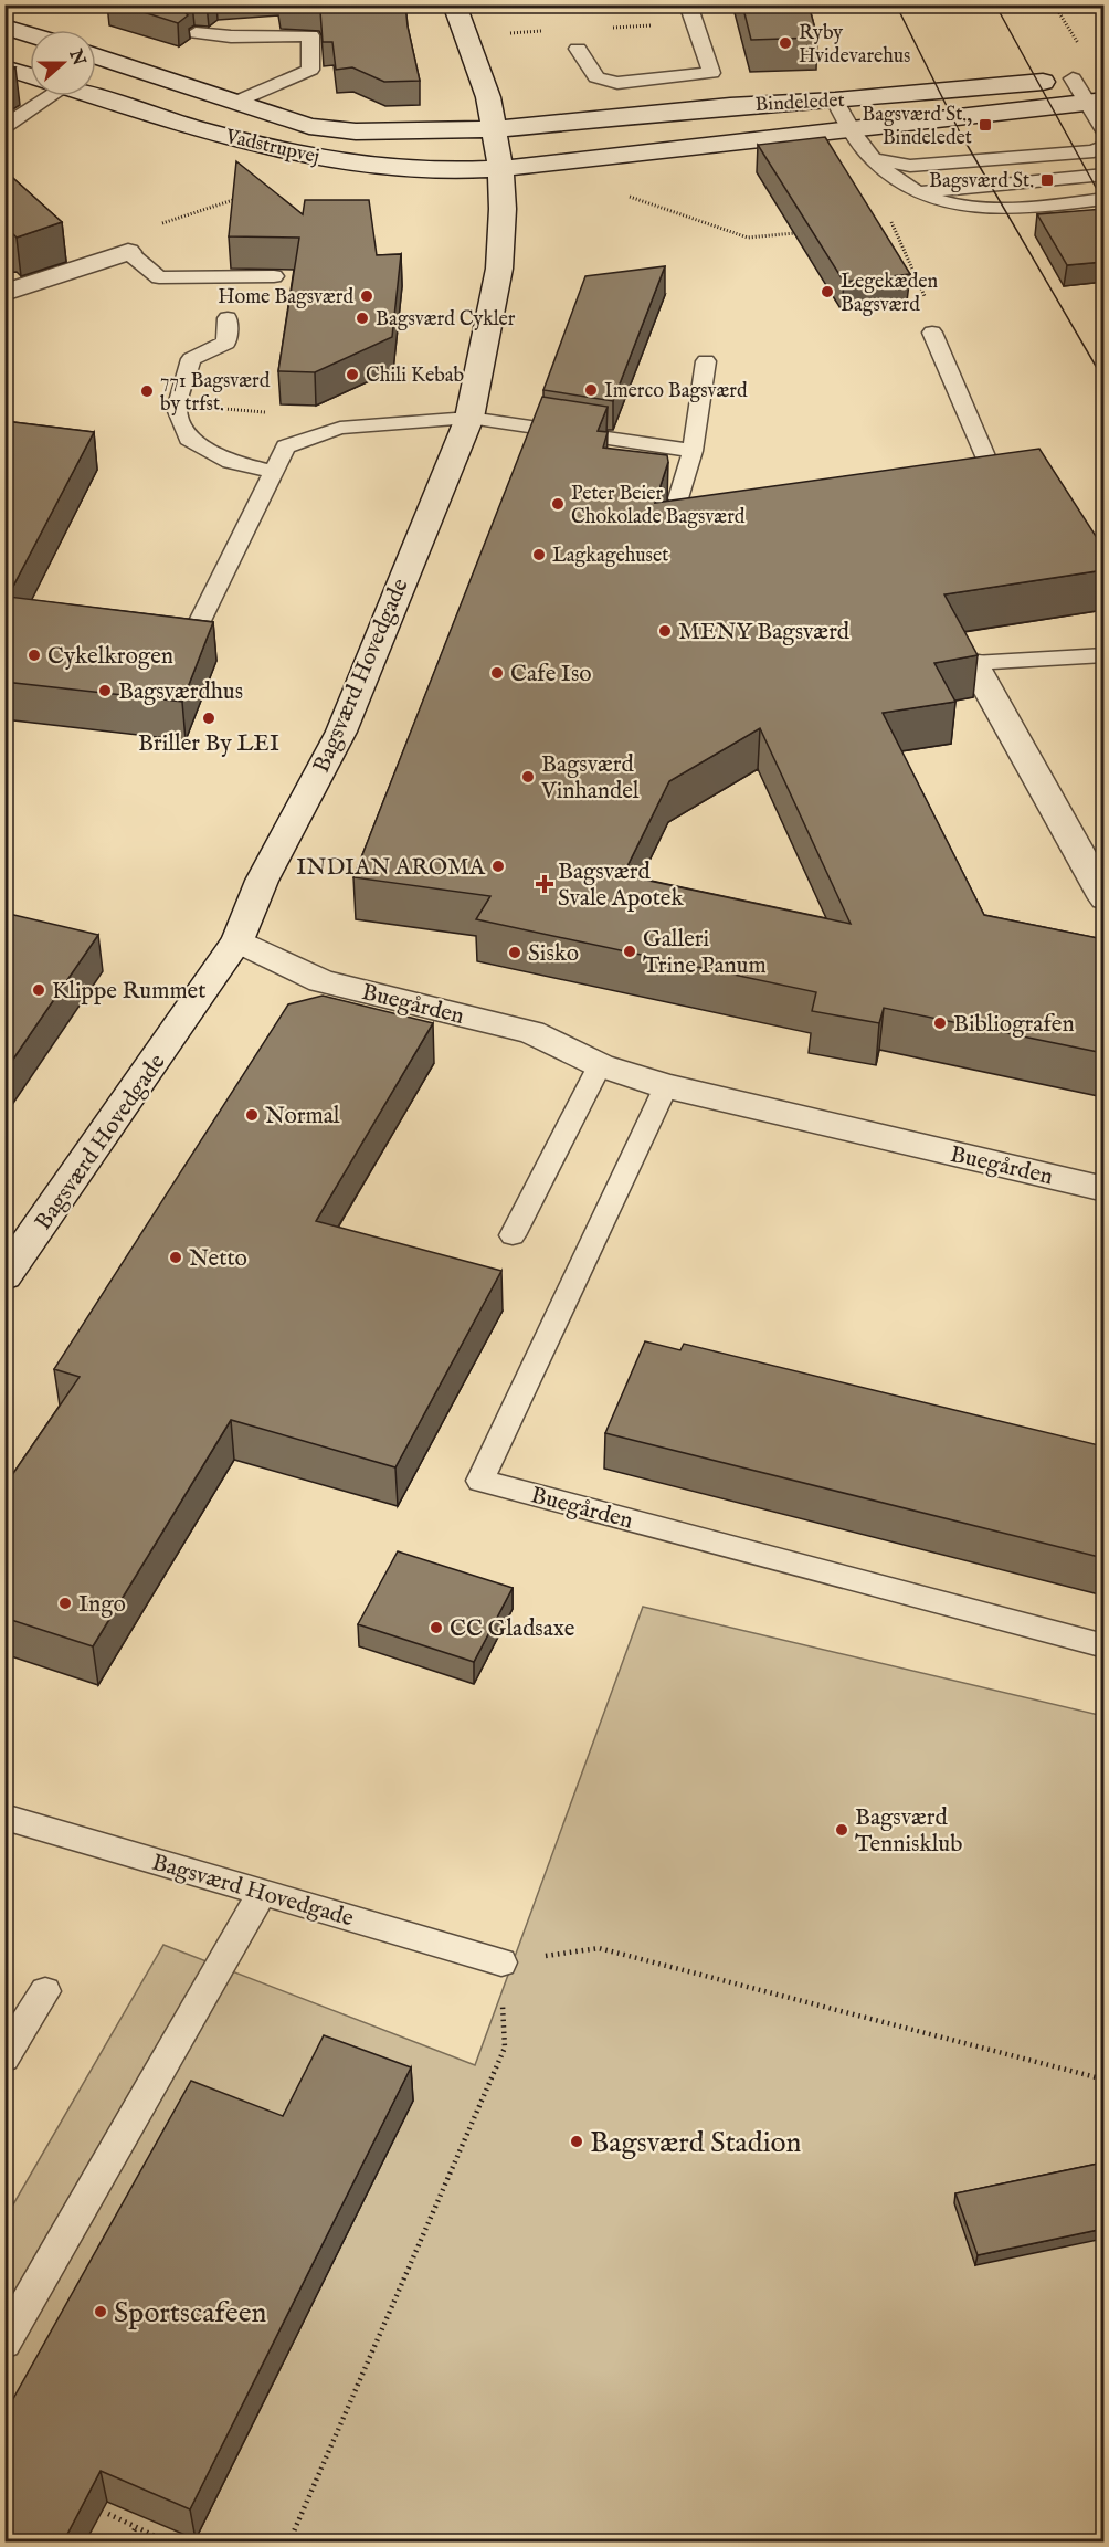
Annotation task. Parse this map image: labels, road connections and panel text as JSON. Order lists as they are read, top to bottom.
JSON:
{
  "streets": {
    "street": [
      "Bindeledet",
      "Vadstrupvej",
      "Bagsværd Hovedgade",
      "Buegården"
    ]
  },
  "crossings": [
    ["Bindeledet", "Vadstrupvej"],
    ["Bindeledet", "Bagsværd Hovedgade"],
    ["Vadstrupvej", "Bagsværd Hovedgade"],
    ["Bagsværd Hovedgade", "Buegården"]
  ],
  "places": {
    "other": [
      "Ryby Hvidevarehus",
      "Legekæden Bagsværd",
      "Home Bagsværd",
      "Bagsværd Cykler",
      "Chili Kebab",
      "Imerco Bagsværd",
      "771 Bagsværd by trfst.",
      "Peter Beier Chokolade Bagsværd",
      "Lagkagehuset",
      "MENY Bagsværd",
      "Cykelkrogen",
      "Cafe Iso",
      "Bagsværdhus",
      "Briller By LEI",
      "Bagsværd Vinhandel",
      "INDIAN AROMA",
      "Galleri Trine Panum",
      "Sisko",
      "Klippe Rummet",
      "Bibliografen",
      "Normal",
      "Netto",
      "Ingo",
      "CC Gladsaxe",
      "Bagsværd Tennisklub",
      "Bagsværd Stadion",
      "Sportscafeen"
    ],
    "transit": ["Bagsværd St., Bindeledet", "Bagsværd St."],
    "health": ["Bagsværd Svale Apotek"]
  },
  "north": "right"
}
